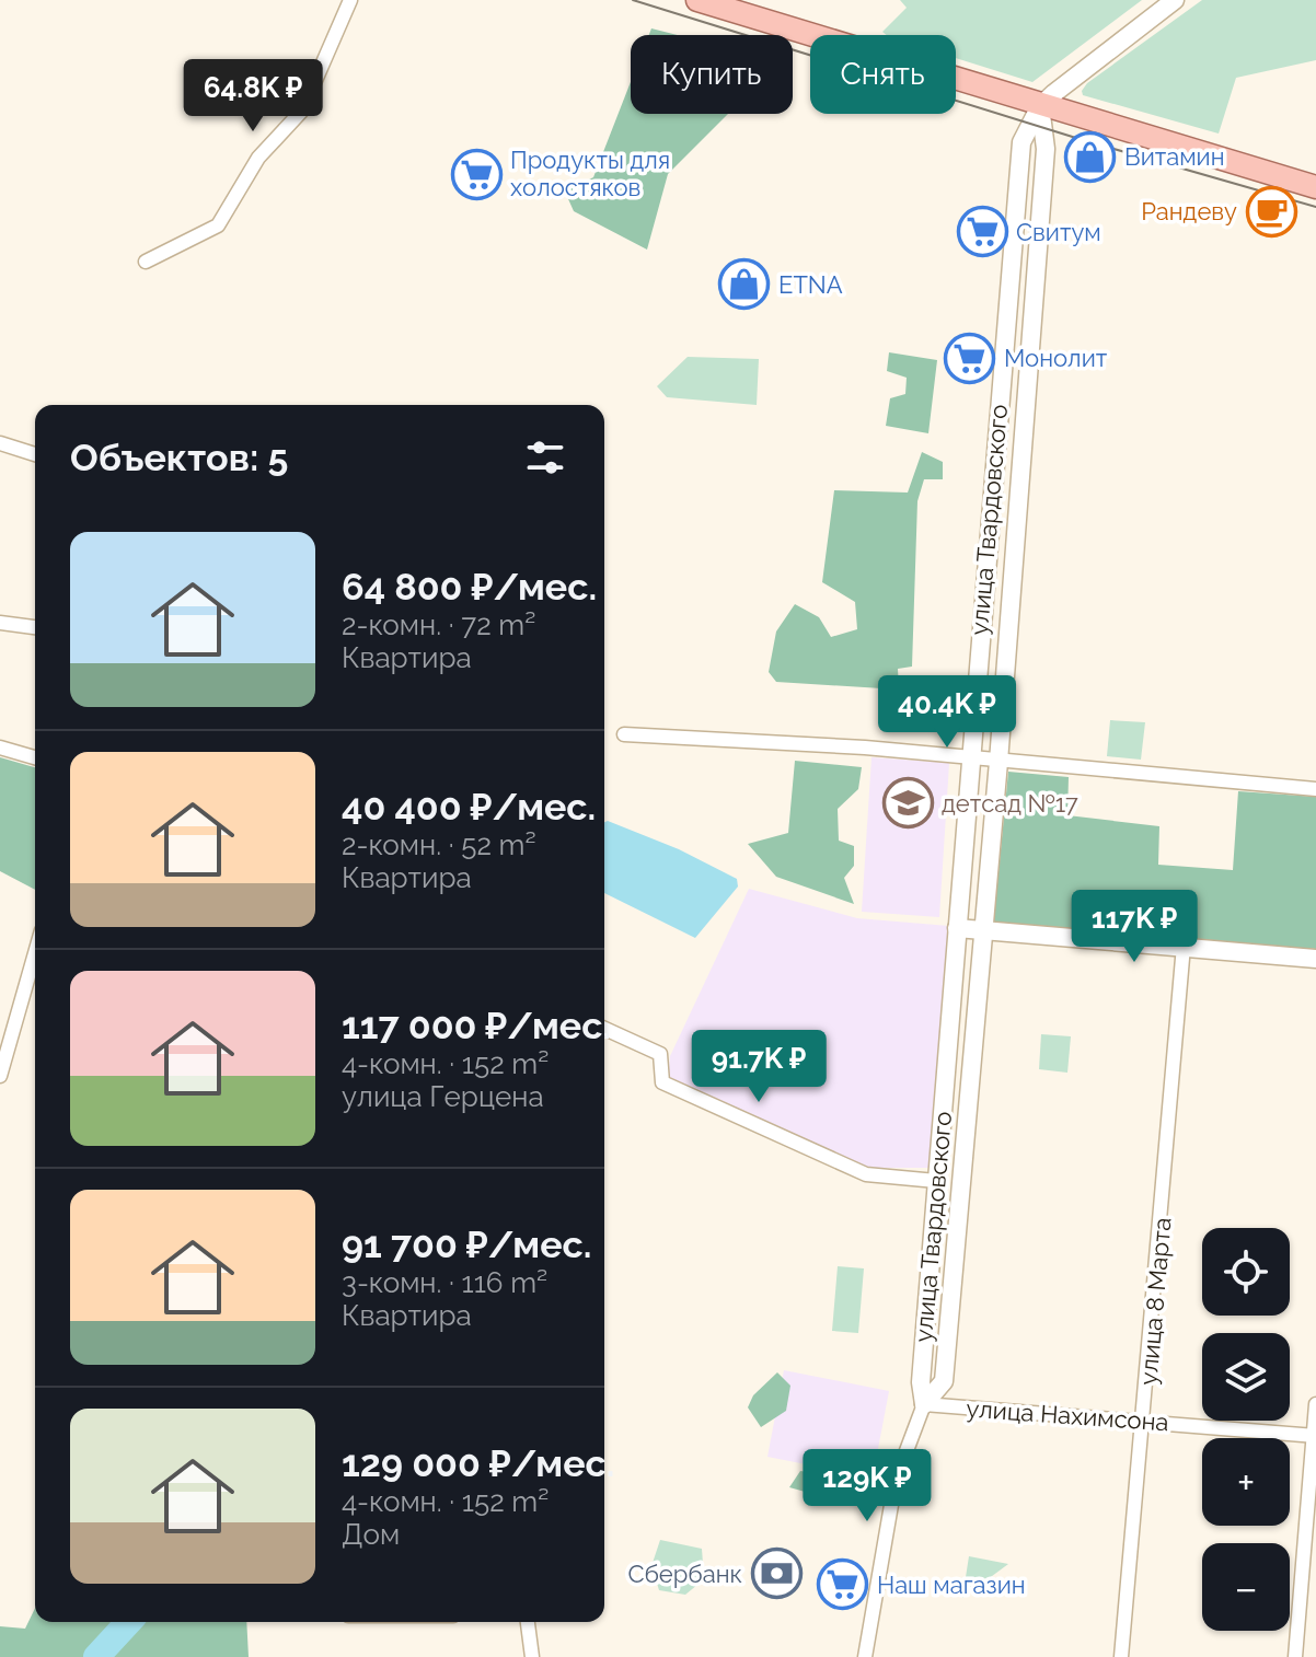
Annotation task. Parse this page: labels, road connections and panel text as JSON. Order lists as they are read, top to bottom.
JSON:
{
  "streets": {
    "street": ["улица Твардовского", "улица 8 Марта", "улица Нахимсона"]
  },
  "crossings": [
    ["улица Твардовского", "улица Нахимсона"],
    ["улица 8 Марта", "улица Нахимсона"]
  ],
  "places": {
    "shop": ["Витамин", "ETNA"],
    "supermarket": [
      "Продукты для холостяков",
      "Свитум",
      "Монолит",
      "Наш магазин"
    ],
    "cafe": ["Рандеву"],
    "school or university": ["детсад №17"],
    "bank": ["Сбербанк"]
  },
  "page": {
    "chip": ["Купить", "Снять"],
    "price": [
      "64.8K ₽",
      "40.4K ₽",
      "117K ₽",
      "91.7K ₽",
      "129K ₽"
    ],
    "heading": "Объектов: 5",
    "list": [
      {
        "name": "64 800 ₽/мес.",
        "note": "2-комн. · 72 m² · Квартира"
      },
      {
        "name": "40 400 ₽/мес.",
        "note": "2-комн. · 52 m² · Квартира"
      },
      {
        "name": "117 000 ₽/мес.",
        "note": "4-комн. · 152 m² · улица Герцена"
      },
      {
        "name": "91 700 ₽/мес.",
        "note": "3-комн. · 116 m² · Квартира"
      },
      {
        "name": "129 000 ₽/мес.",
        "note": "4-комн. · 152 m² · Дом"
      }
    ],
    "map_buttons": ["+", "−"]
  }
}
